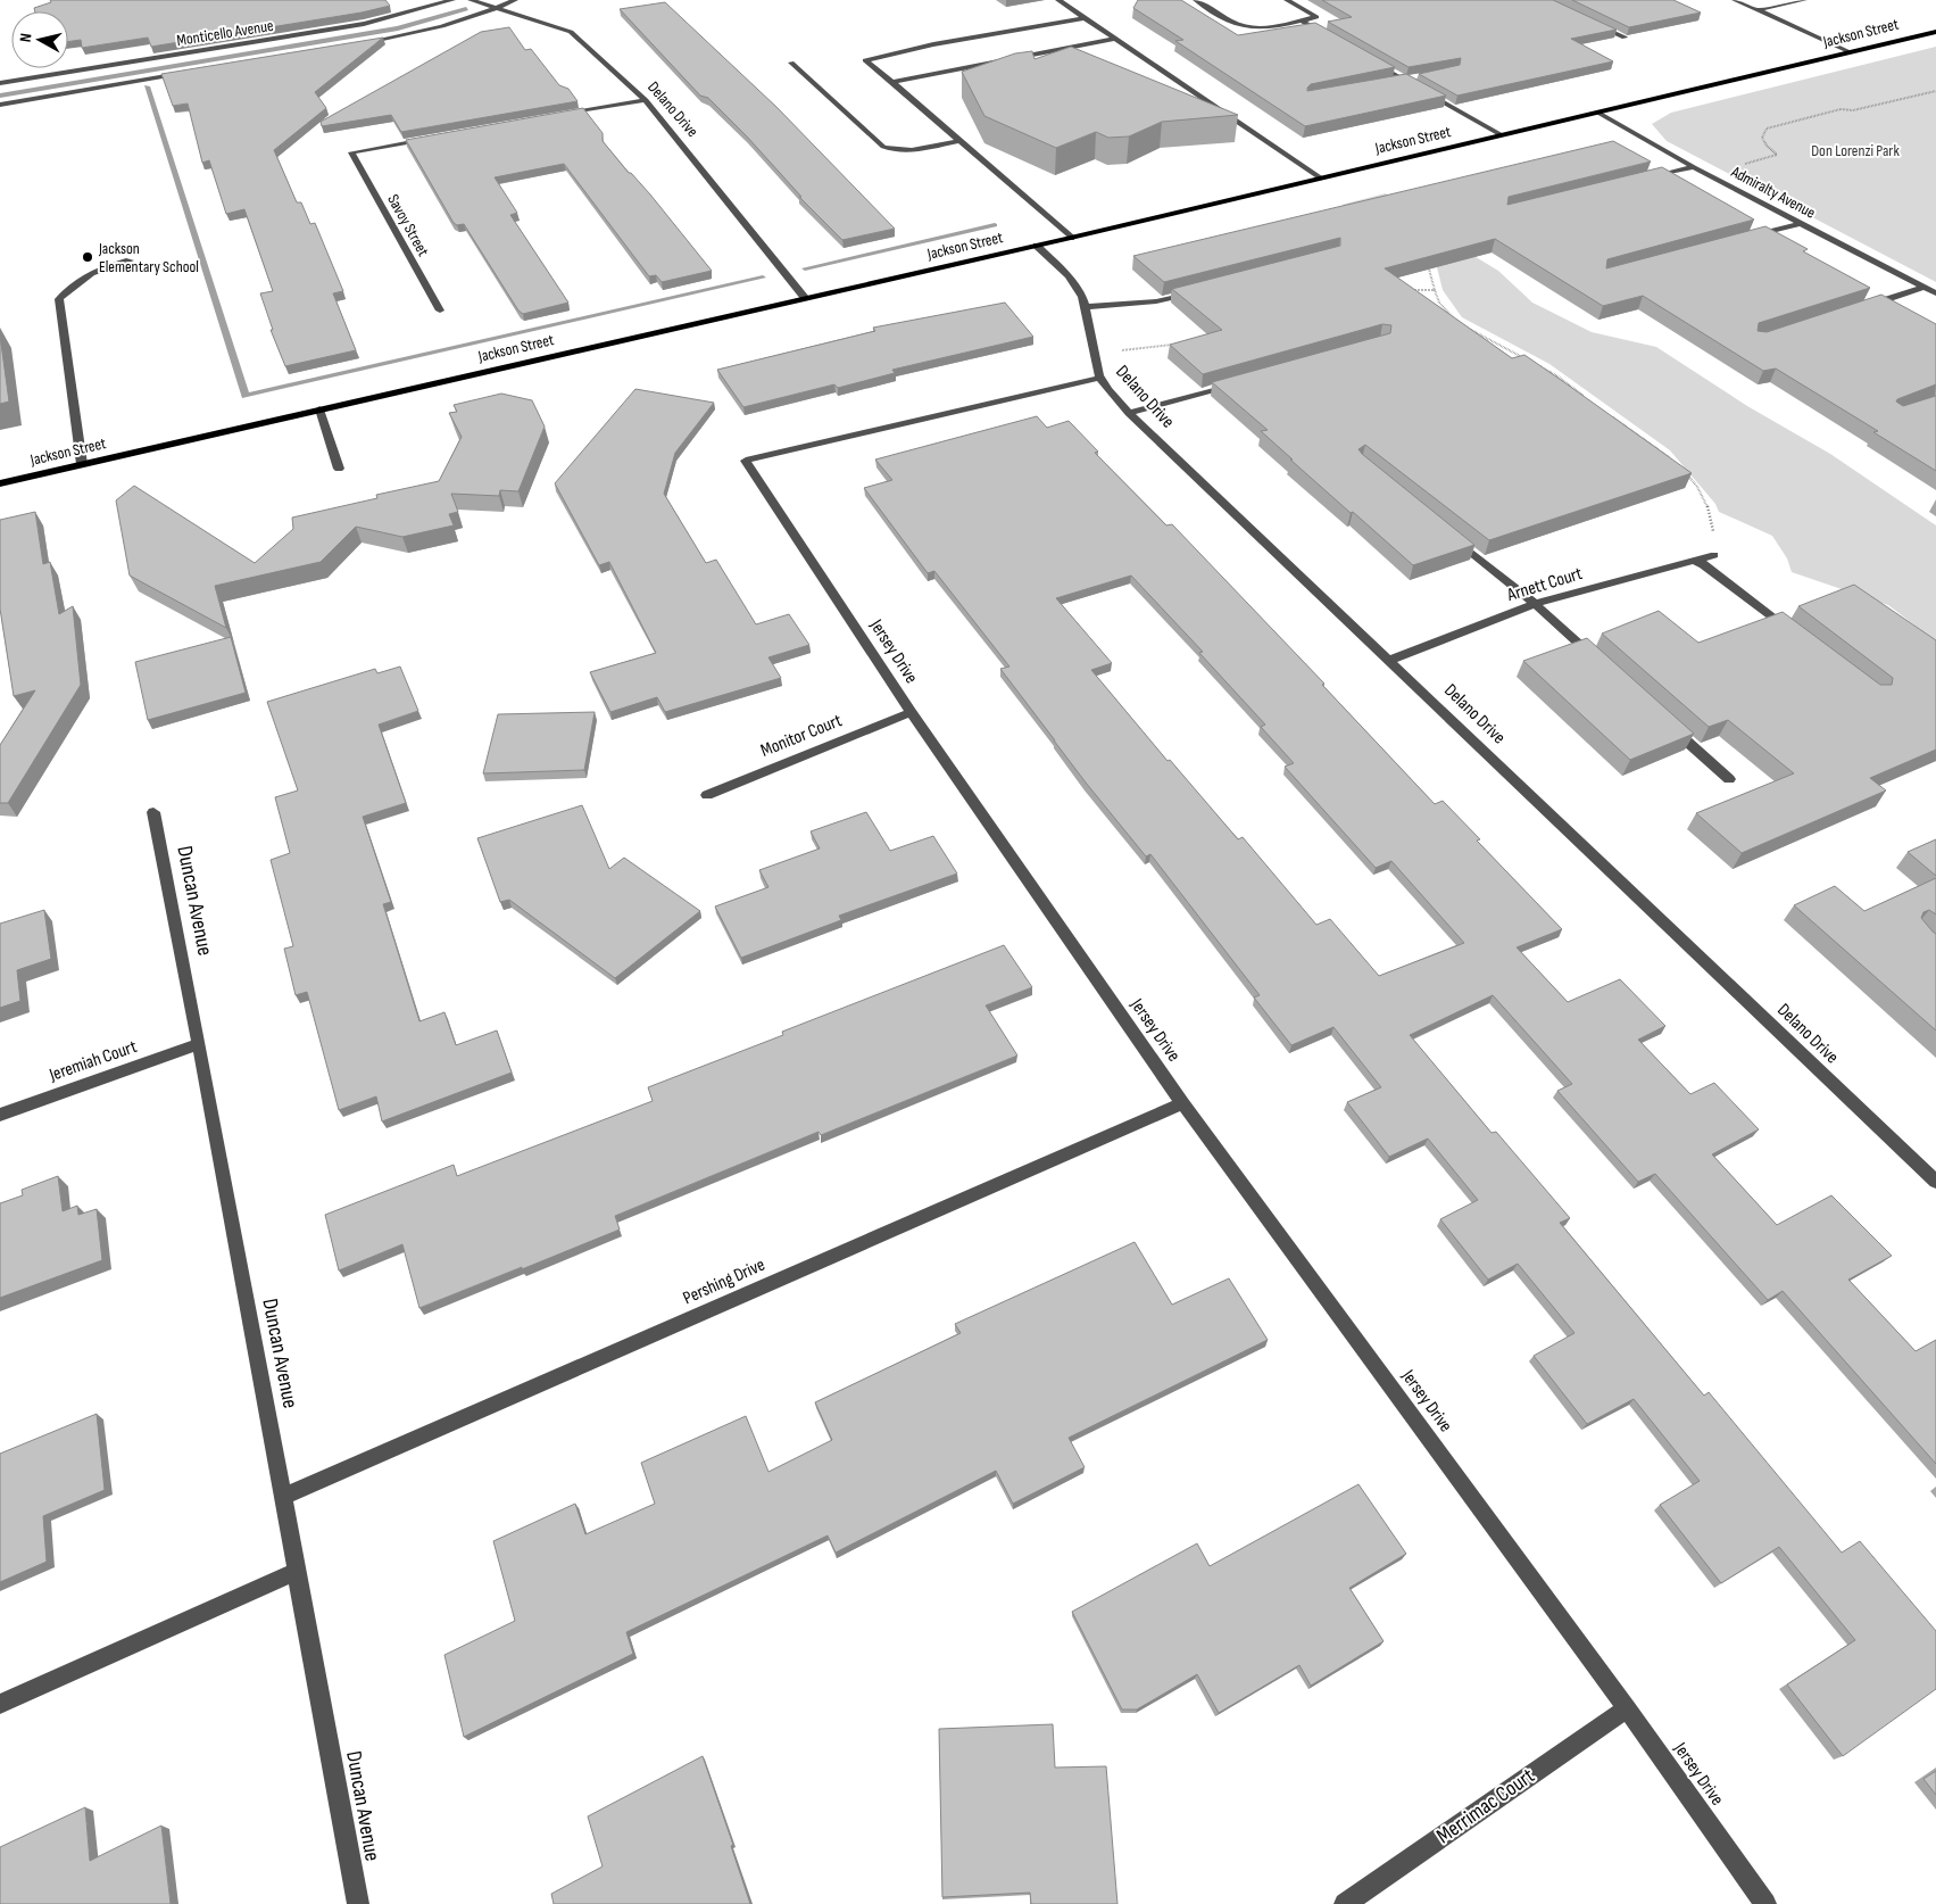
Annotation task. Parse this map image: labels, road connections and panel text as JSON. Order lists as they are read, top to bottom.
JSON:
{
  "streets": {
    "main road": ["Jackson Street"],
    "street": [
      "Monticello Avenue",
      "Delano Drive",
      "Admiralty Avenue",
      "Savoy Street",
      "Arnett Court",
      "Jersey Drive",
      "Monitor Court",
      "Duncan Avenue",
      "Jeremiah Court",
      "Pershing Drive",
      "Merrimac Court"
    ]
  },
  "crossings": [
    ["Jackson Street", "Delano Drive"],
    ["Jackson Street", "Admiralty Avenue"],
    ["Delano Drive", "Arnett Court"],
    ["Delano Drive", "Jersey Drive"],
    ["Jersey Drive", "Monitor Court"],
    ["Jersey Drive", "Pershing Drive"],
    ["Jersey Drive", "Merrimac Court"],
    ["Duncan Avenue", "Jeremiah Court"],
    ["Duncan Avenue", "Pershing Drive"]
  ],
  "parks": ["Don Lorenzi Park"],
  "places": ["Jackson Elementary School"],
  "north": "left"
}
